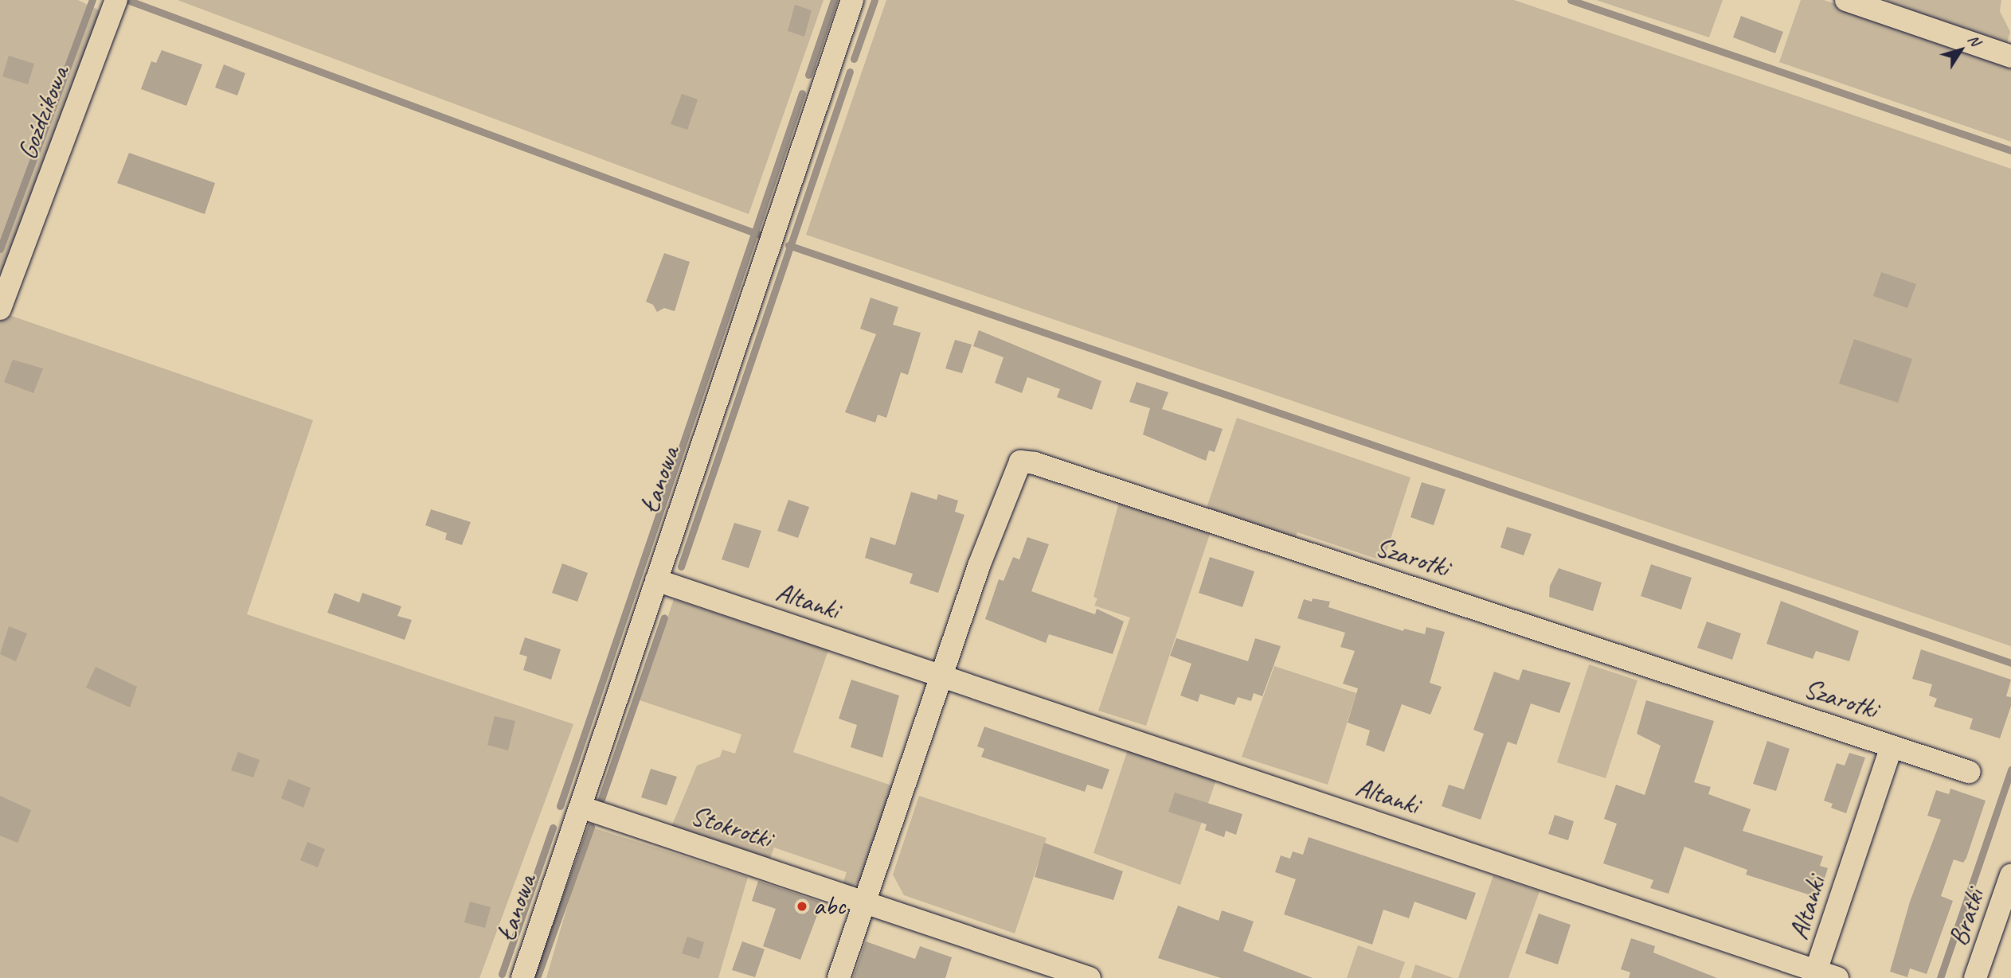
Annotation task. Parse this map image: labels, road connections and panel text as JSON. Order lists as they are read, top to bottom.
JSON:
{
  "streets": {
    "street": [
      "Goździkowa",
      "Łanowa",
      "Szarotki",
      "Altanki",
      "Stokrotki",
      "Bratki"
    ]
  },
  "crossings": [
    ["Łanowa", "Altanki"],
    ["Łanowa", "Stokrotki"],
    ["Szarotki", "Altanki"]
  ],
  "places": ["abc"],
  "north": "top right"
}
